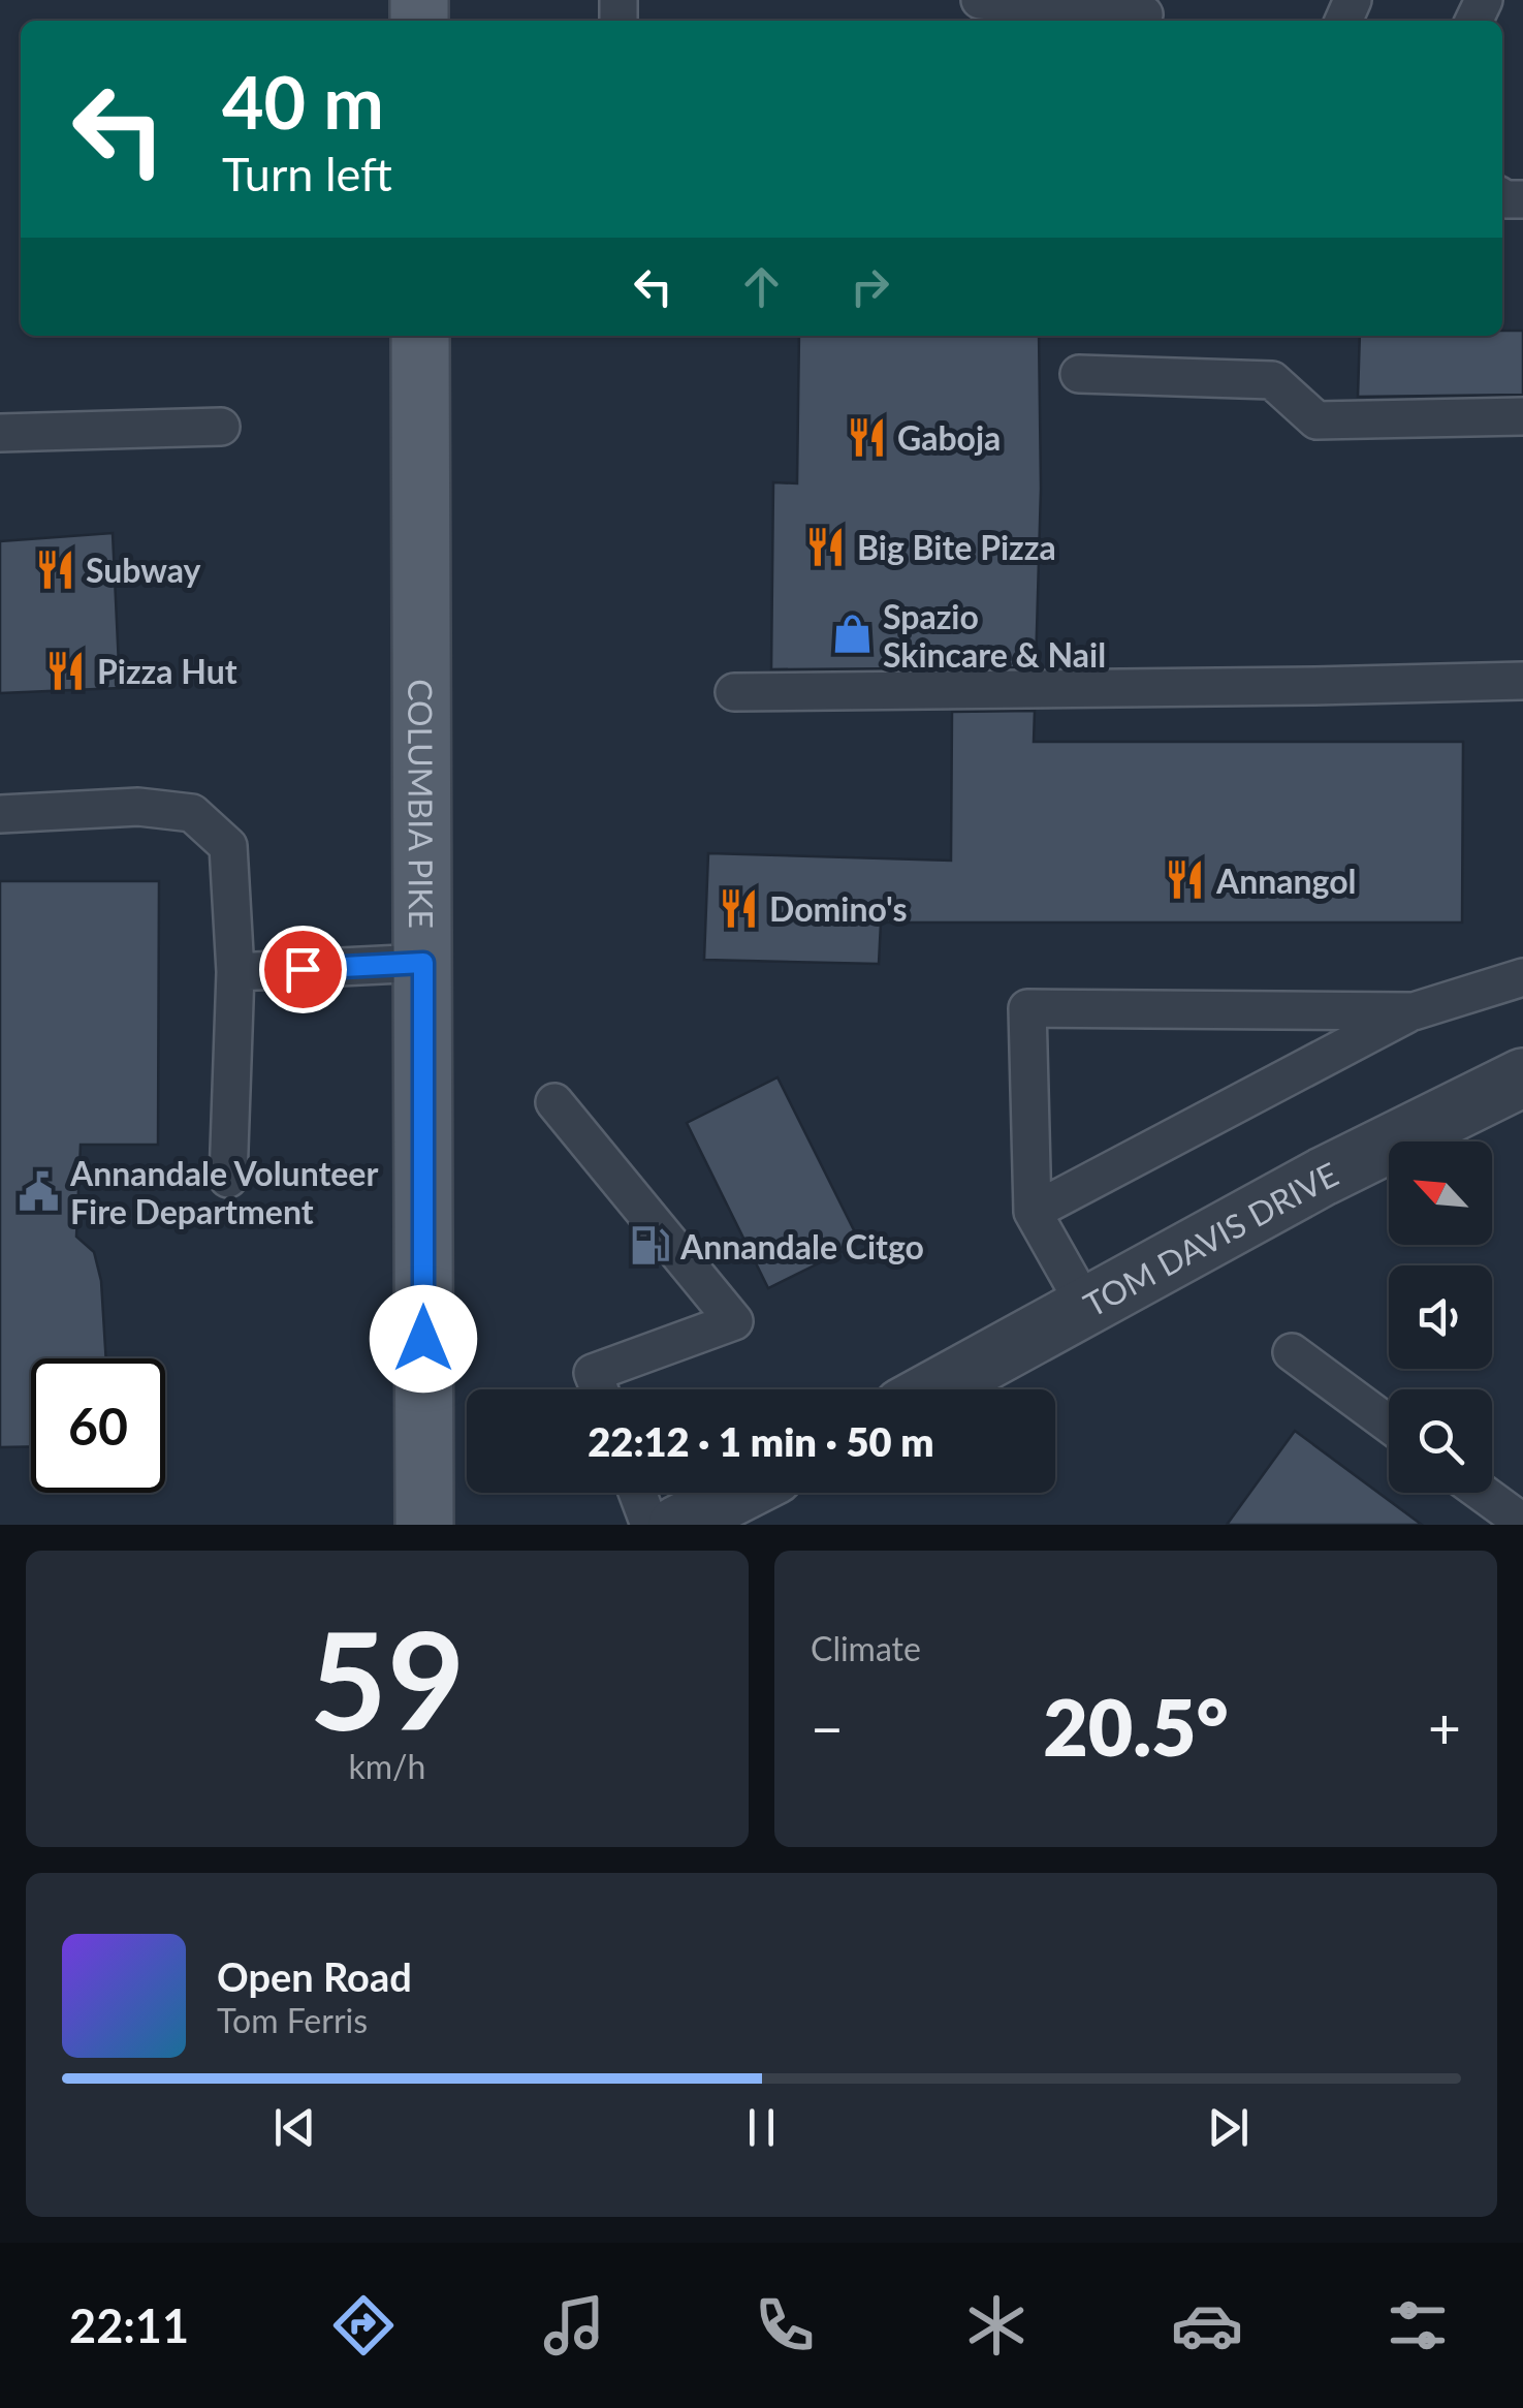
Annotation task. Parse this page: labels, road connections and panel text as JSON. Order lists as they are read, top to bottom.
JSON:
{
  "streets": {
    "main road": ["COLUMBIA PIKE"],
    "street": ["TOM DAVIS DRIVE"]
  },
  "places": {
    "restaurant": [
      "Gaboja",
      "Big Bite Pizza",
      "Subway",
      "Pizza Hut",
      "Annangol",
      "Domino's"
    ],
    "shop": ["Spazio Skincare & Nail"],
    "public building": ["Annandale Volunteer Fire Department"],
    "fuel station": ["Annandale Citgo"]
  },
  "north": "top left",
  "page": {
    "turn": ["40 m", "Turn left"],
    "limit": "60",
    "trip": "22:12 · 1 min · 50 m",
    "tile": [
      ["59", "km/h"],
      "Climate"
    ],
    "heat": ["−", "20.5°", "+"],
    "song": ["Open Road", "Tom Ferris"],
    "tabs": "22:11"
  }
}
